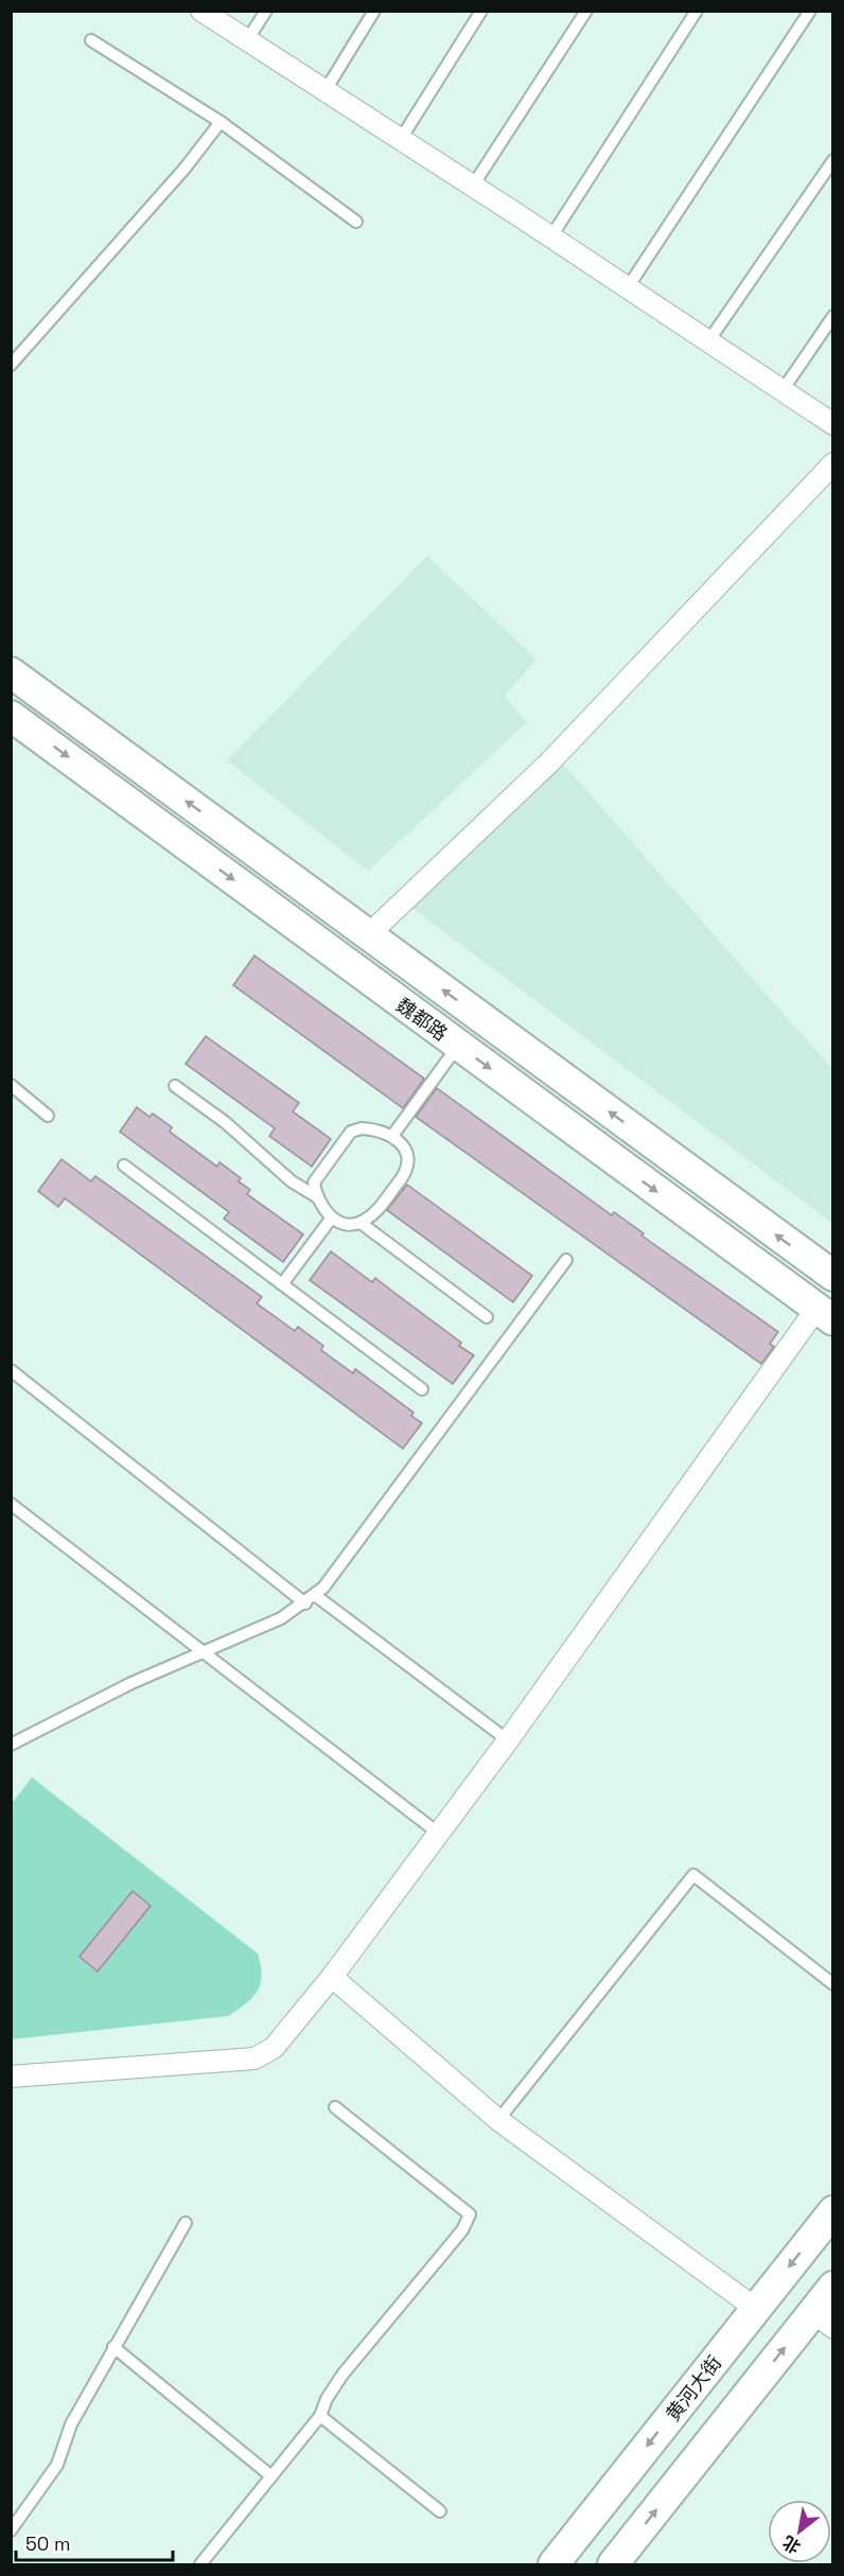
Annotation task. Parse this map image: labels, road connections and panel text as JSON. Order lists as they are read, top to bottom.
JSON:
{
  "streets": {
    "main road": ["魏都路", "黄河大街"]
  },
  "scale_bar": "50 m",
  "north": "bottom left"
}
